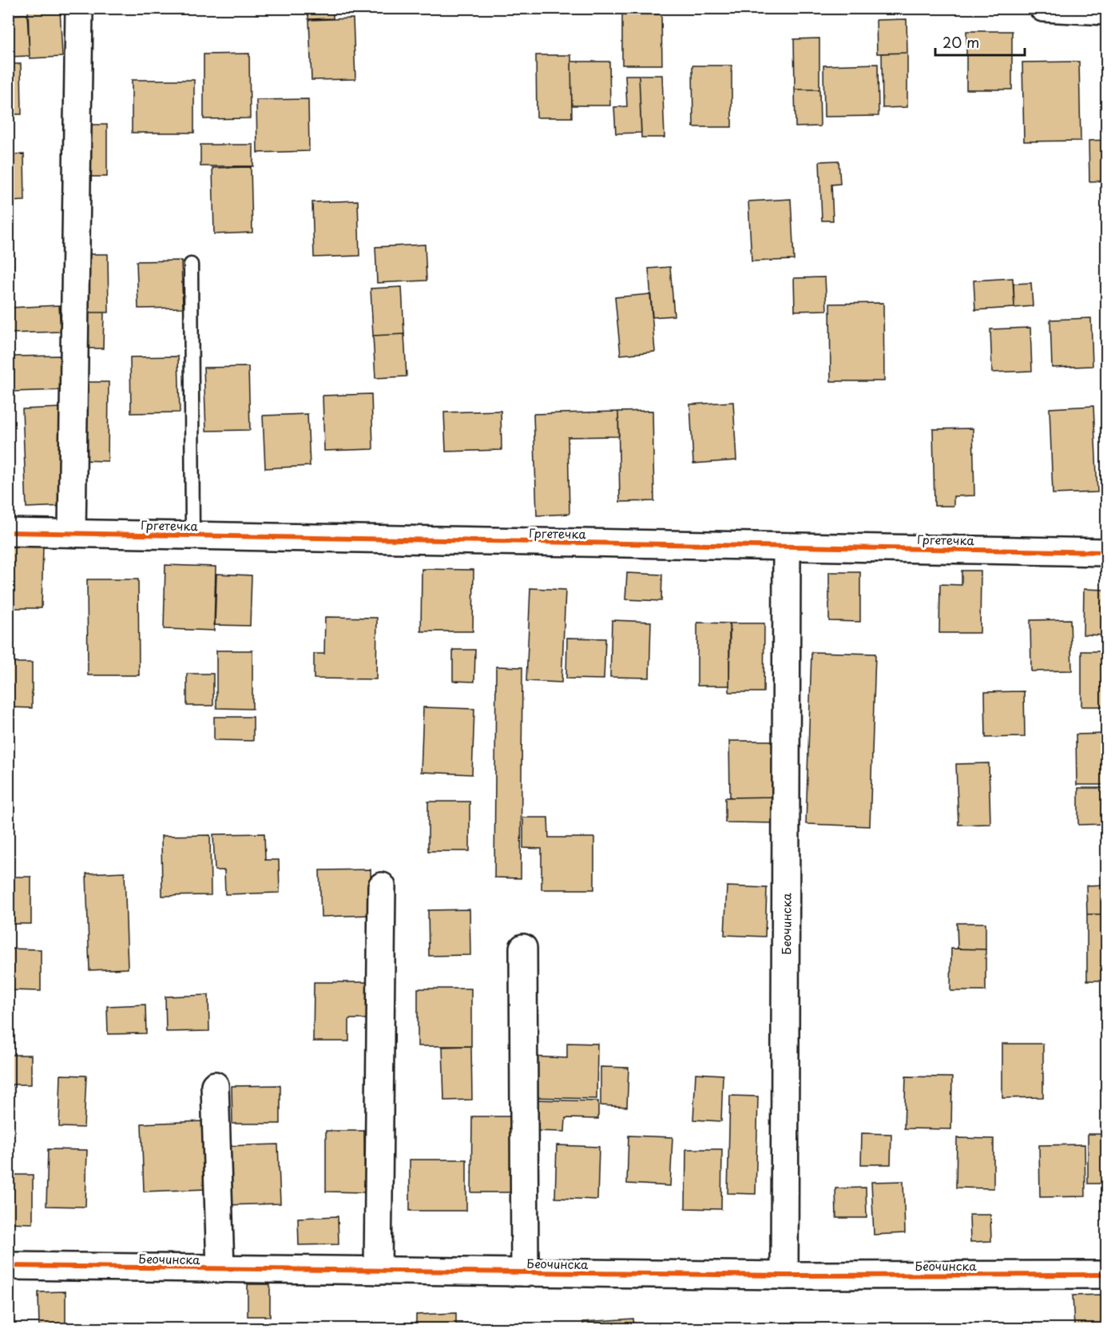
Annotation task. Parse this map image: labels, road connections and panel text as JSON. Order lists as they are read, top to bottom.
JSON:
{
  "streets": {
    "street": ["Гргетечка", "Беочинска"]
  },
  "crossings": [
    ["Гргетечка", "Беочинска"]
  ],
  "scale_bar": "20 m"
}
